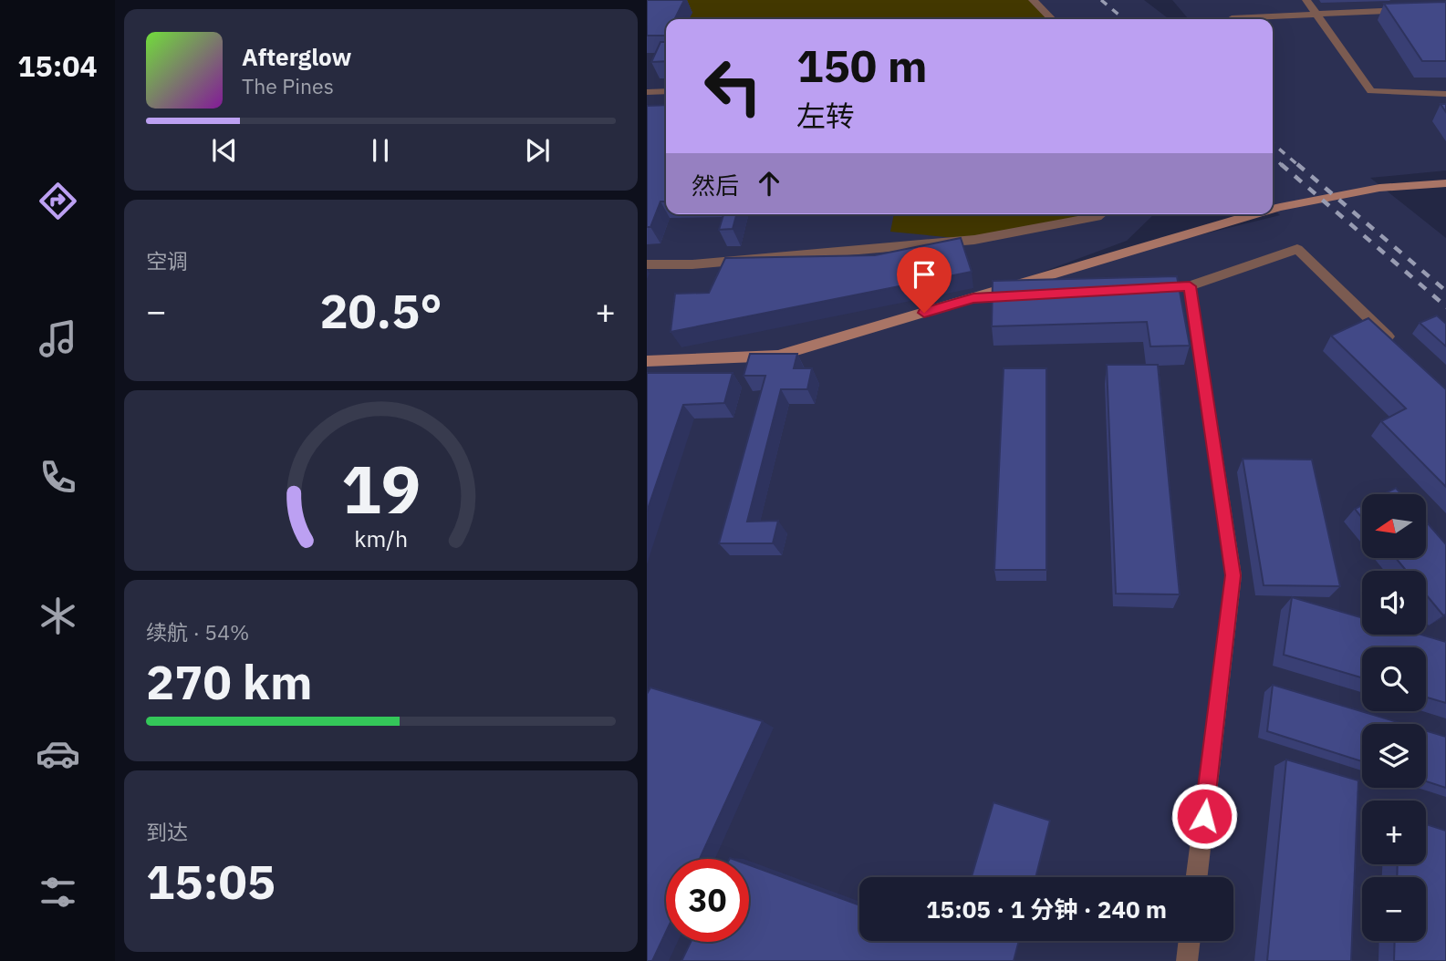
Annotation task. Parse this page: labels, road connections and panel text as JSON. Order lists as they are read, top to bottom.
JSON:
{
  "north": "left",
  "page": {
    "tabs": "15:04",
    "turn": ["150 m", "左转"],
    "song": ["Afterglow", "The Pines"],
    "then": "然后",
    "tile": [
      "空调",
      ["续航 · 54%", "270 km"],
      ["到达", "15:05"]
    ],
    "heat": ["−", "20.5°", "+"],
    "map_buttons": ["+", "−"],
    "limit": "30",
    "trip": "15:05 · 1 分钟 · 240 m",
    "gauge": ["19", "km/h"]
  }
}
